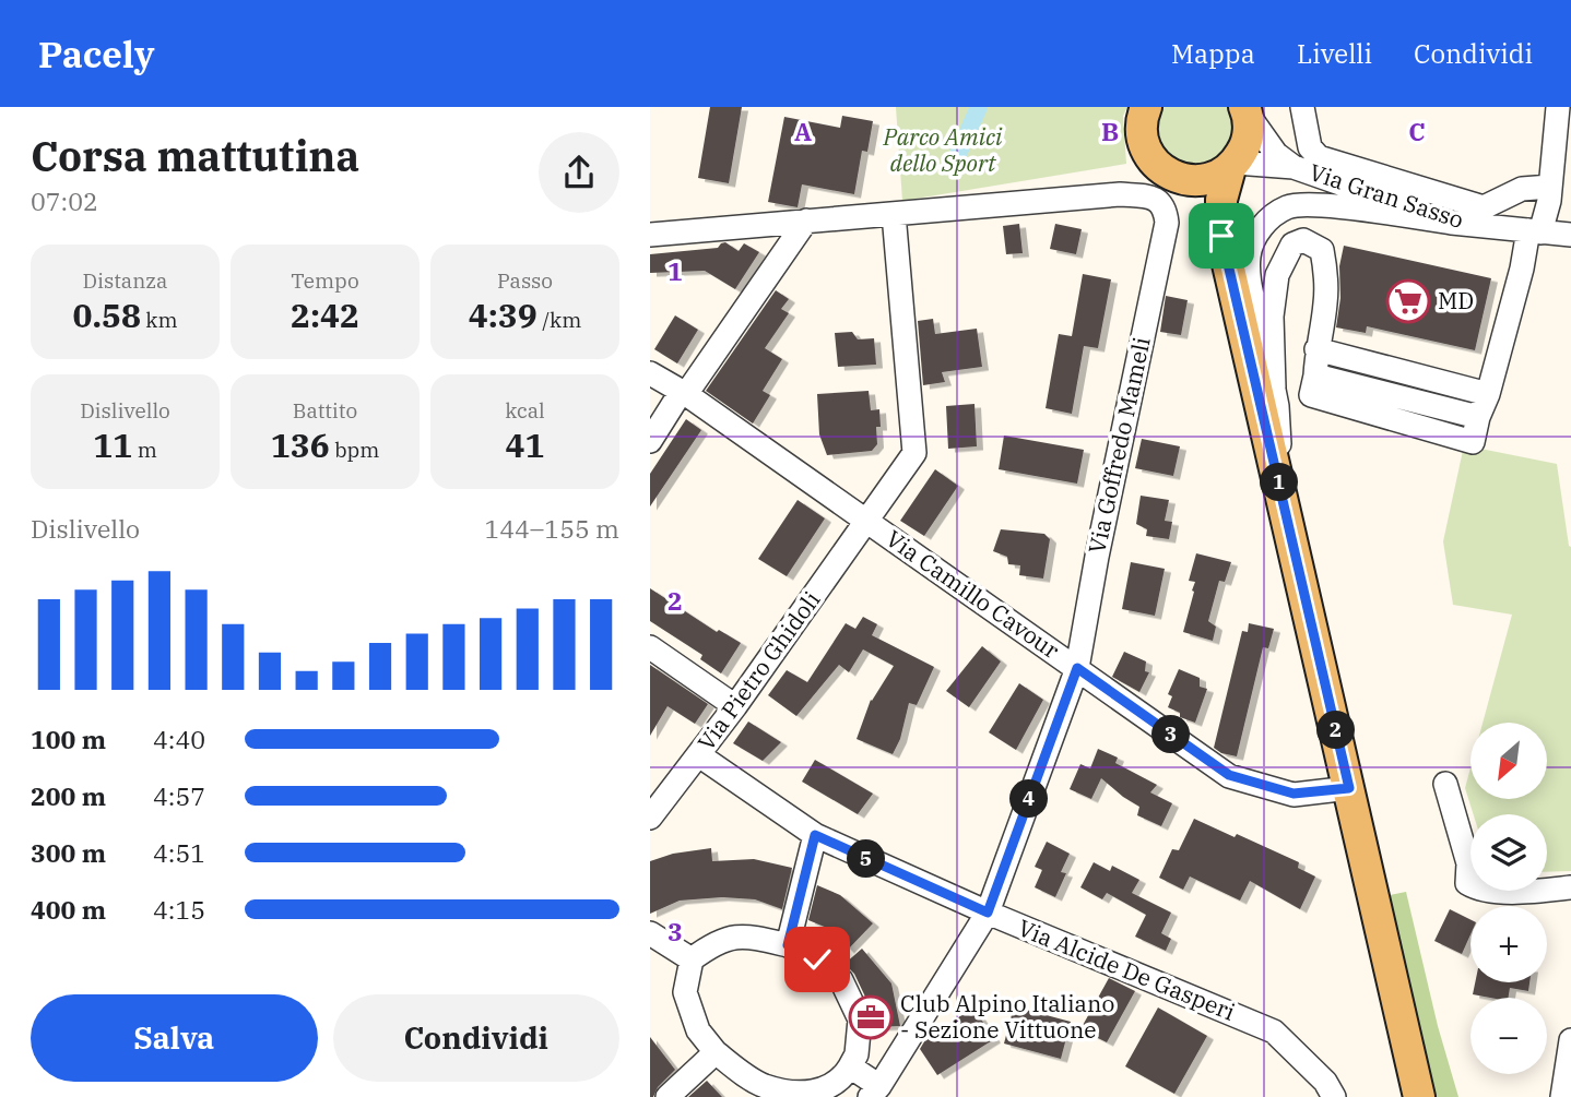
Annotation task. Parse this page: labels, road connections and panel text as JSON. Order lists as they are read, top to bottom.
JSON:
{
  "streets": {
    "street": [
      "Via Gran Sasso",
      "Via Goffredo Mameli",
      "Via Camillo Cavour",
      "Via Pietro Ghidoli",
      "Via Alcide De Gasperi"
    ]
  },
  "crossings": [
    ["Via Goffredo Mameli", "Via Camillo Cavour"],
    ["Via Goffredo Mameli", "Via Pietro Ghidoli"],
    ["Via Goffredo Mameli", "Via Alcide De Gasperi"],
    ["Via Camillo Cavour", "Via Pietro Ghidoli"],
    ["Via Pietro Ghidoli", "Via Alcide De Gasperi"]
  ],
  "parks": ["Parco Amici dello Sport"],
  "places": {
    "supermarket": ["MD"],
    "office": ["Club Alpino Italiano - Sezione Vittuone"]
  },
  "north": "bottom left",
  "page": {
    "header": "Pacely",
    "nav": ["Mappa", "Livelli", "Condividi"],
    "heading": ["Corsa mattutina", "07:02"],
    "stats": [
      ["Distanza", "0.58 km"],
      ["Tempo", "2:42"],
      ["Passo", "4:39 /km"],
      ["Dislivello", "11 m"],
      ["Battito", "136 bpm"],
      ["kcal", "41"]
    ],
    "pins": [
      "1",
      "2",
      "3",
      "4",
      "5"
    ],
    "chart": ["Dislivello", "144–155 m"],
    "list": [
      {
        "name": "100 m",
        "note": "4:40"
      },
      {
        "name": "200 m",
        "note": "4:57"
      },
      {
        "name": "300 m",
        "note": "4:51"
      },
      {
        "name": "400 m",
        "note": "4:15"
      }
    ],
    "map_buttons": ["+", "−"],
    "buttons": ["Salva", "Condividi"]
  },
  "grid": {
    "columns": ["A", "B", "C"],
    "rows": ["1", "2", "3"]
  }
}
